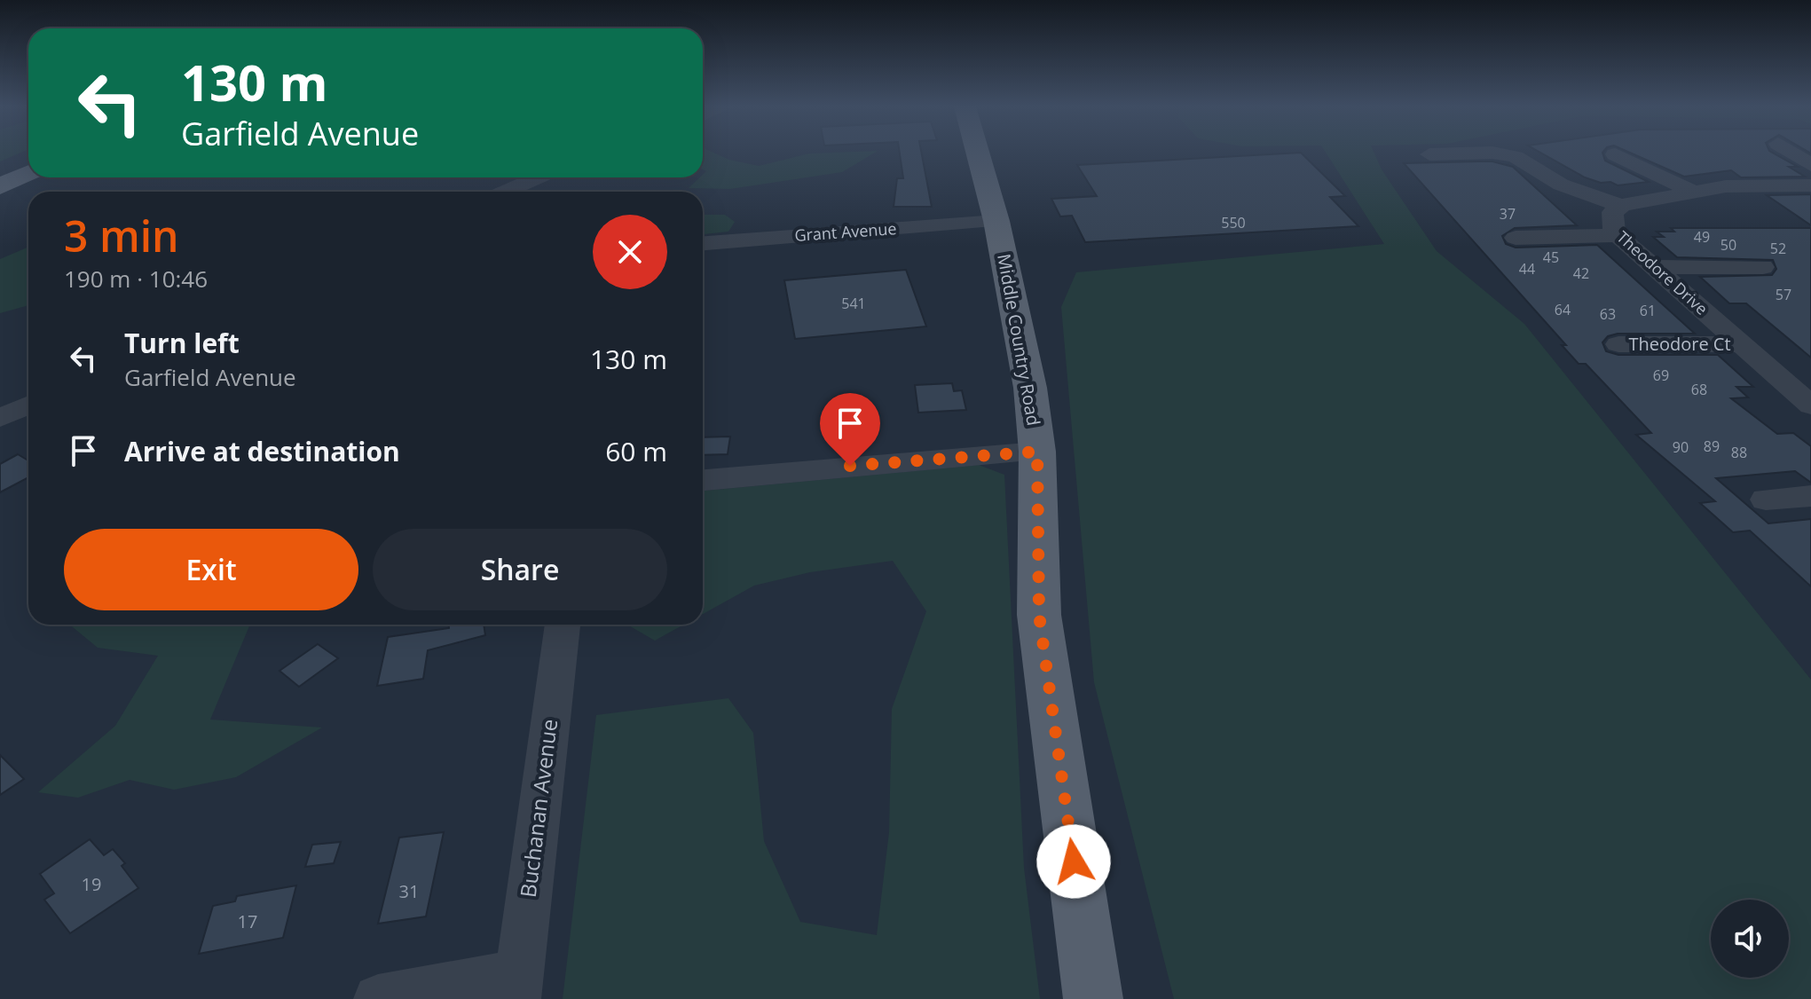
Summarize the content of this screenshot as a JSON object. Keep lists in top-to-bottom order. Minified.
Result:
{"streets":{"main road":["Middle Country Road"],"street":["Grant Avenue","Theodore Drive","Theodore Ct","Buchanan Avenue"]},"crossings":[["Grant Avenue","Middle Country Road"],["Theodore Drive","Theodore Ct"]],"house_numbers":["37","550","49","50","52","45","44","42","57","541","64","61","63","69","68","89","90","88","19","31","17"],"page":{"turn":["130 m","Garfield Avenue"],"heading":["3 min","190 m · 10:46"],"list":[{"name":"Turn left","note":"Garfield Avenue","value":"130 m"},{"name":"Arrive at destination","value":"60 m"}],"buttons":["Exit","Share"]}}
